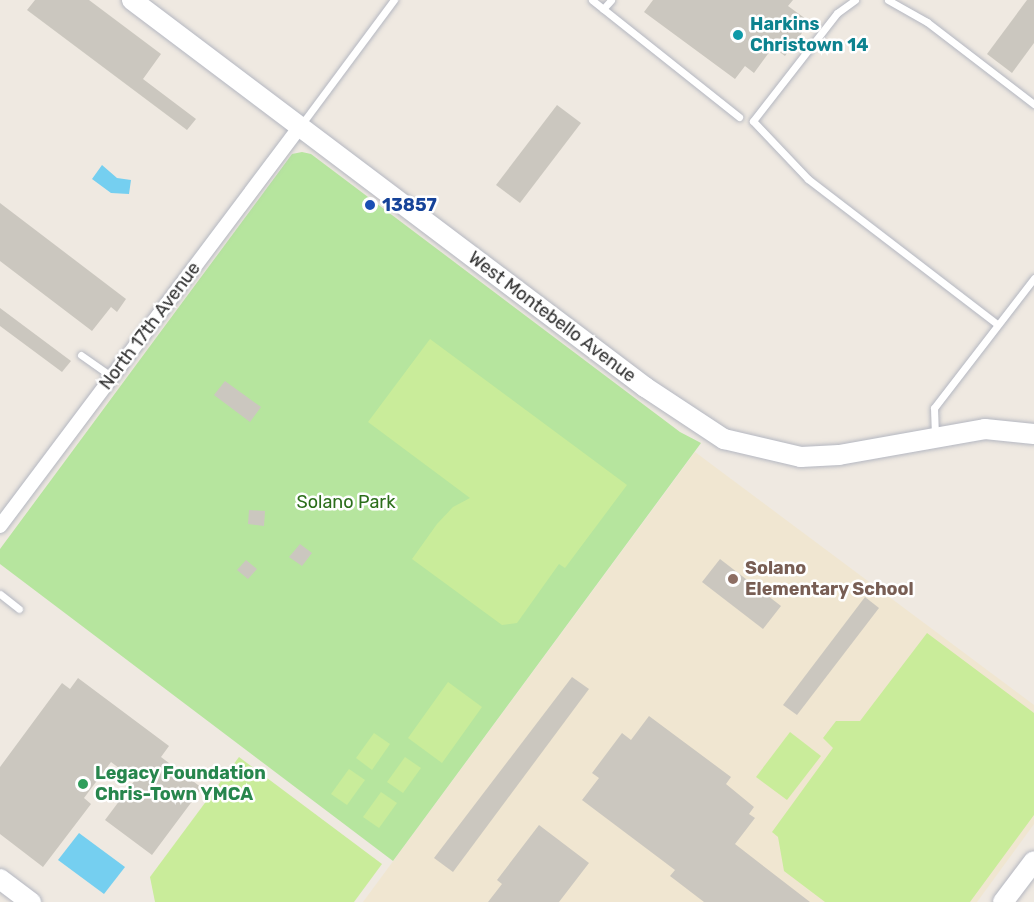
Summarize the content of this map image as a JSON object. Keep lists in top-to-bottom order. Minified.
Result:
{"streets":{"street":["West Montebello Avenue","North 17th Avenue"]},"crossings":[["West Montebello Avenue","North 17th Avenue"]],"parks":["Solano Park"],"places":["Harkins Christown 14","13857","Solano Elementary School","Legacy Foundation Chris-Town YMCA"]}
